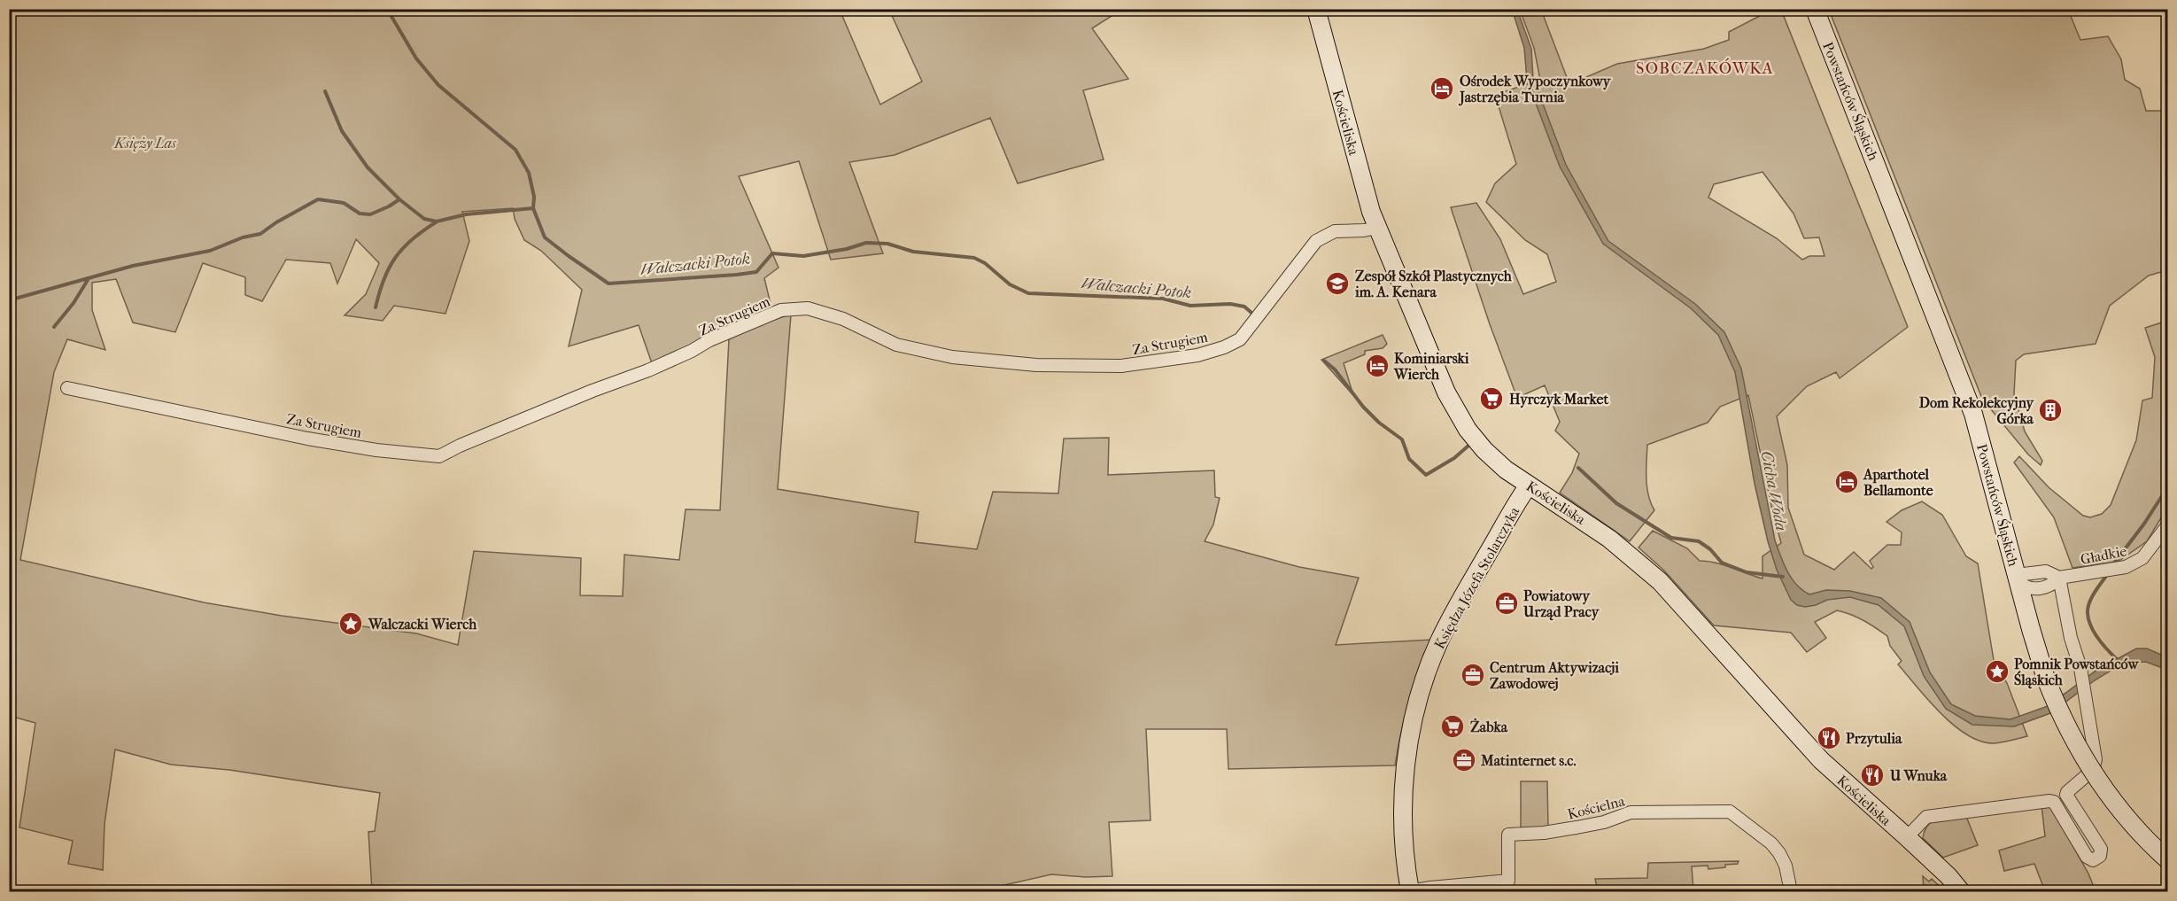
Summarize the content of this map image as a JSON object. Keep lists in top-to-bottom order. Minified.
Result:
{"streets":{"street":["Powstańców Śląskich","Kościeliska","Za Strugiem","Gładkie","Księdza Józefa Stolarczyka","Kościelna"]},"crossings":[["Powstańców Śląskich","Gładkie"],["Kościeliska","Za Strugiem"],["Kościeliska","Księdza Józefa Stolarczyka"],["Księdza Józefa Stolarczyka","Kościelna"]],"districts":["SOBCZAKÓWKA"],"water":["Walczacki Potok","Cicha Woda"],"parks":["Księży Las"],"places":{"hotel":["Ośrodek Wypoczynkowy Jastrzębia Turnia","Kominiarski Wierch","Aparthotel Bellamonte"],"school or university":["Zespół Szkół Plastycznych im. A. Kenara"],"supermarket":["Hyrczyk Market","Żabka"],"building":["Dom Rekolekcyjny Górka"],"office":["Powiatowy Urząd Pracy","Centrum Aktywizacji Zawodowej","Matinternet s.c."],"place":["Walczacki Wierch","Pomnik Powstańców Śląskich"],"restaurant":["Przytulia","U Wnuka"]}}
